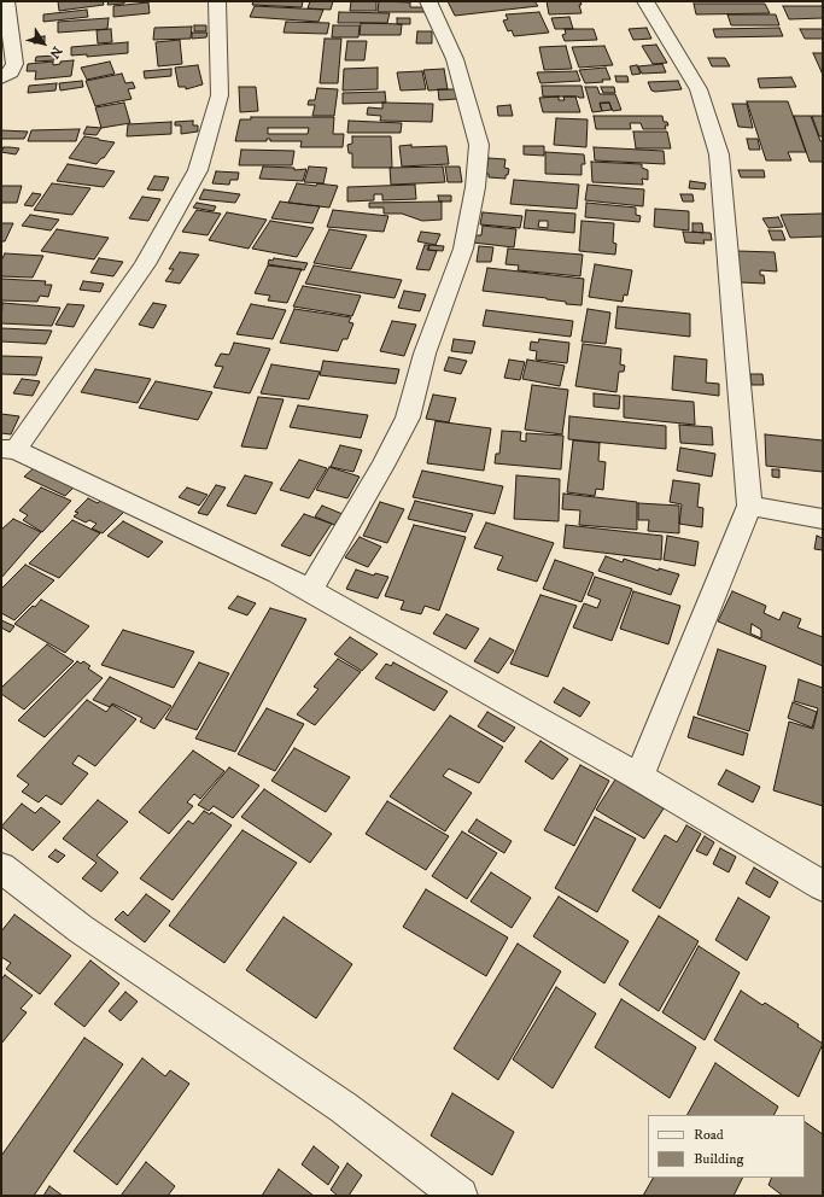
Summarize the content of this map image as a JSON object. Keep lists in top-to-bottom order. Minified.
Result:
{"legend":["Road","Building"],"north":"bottom right"}
